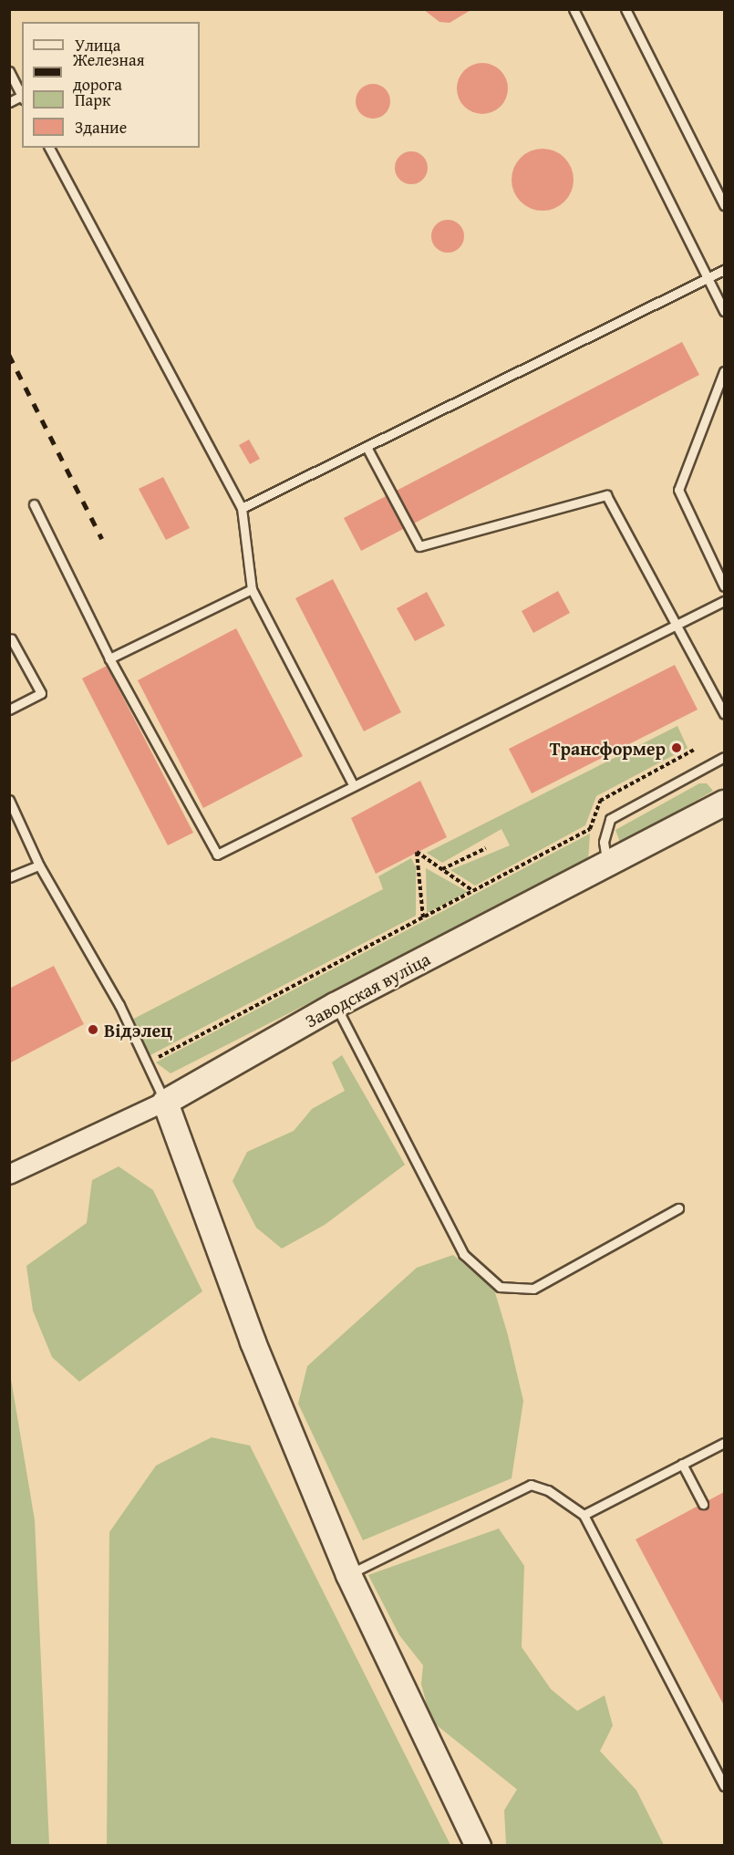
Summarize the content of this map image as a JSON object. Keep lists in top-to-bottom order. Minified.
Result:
{"streets":{"street":["Заводская вуліца"]},"places":["Трансформер","Відэлец"],"legend":["Улица","Железная дорога","Парк","Здание"]}
